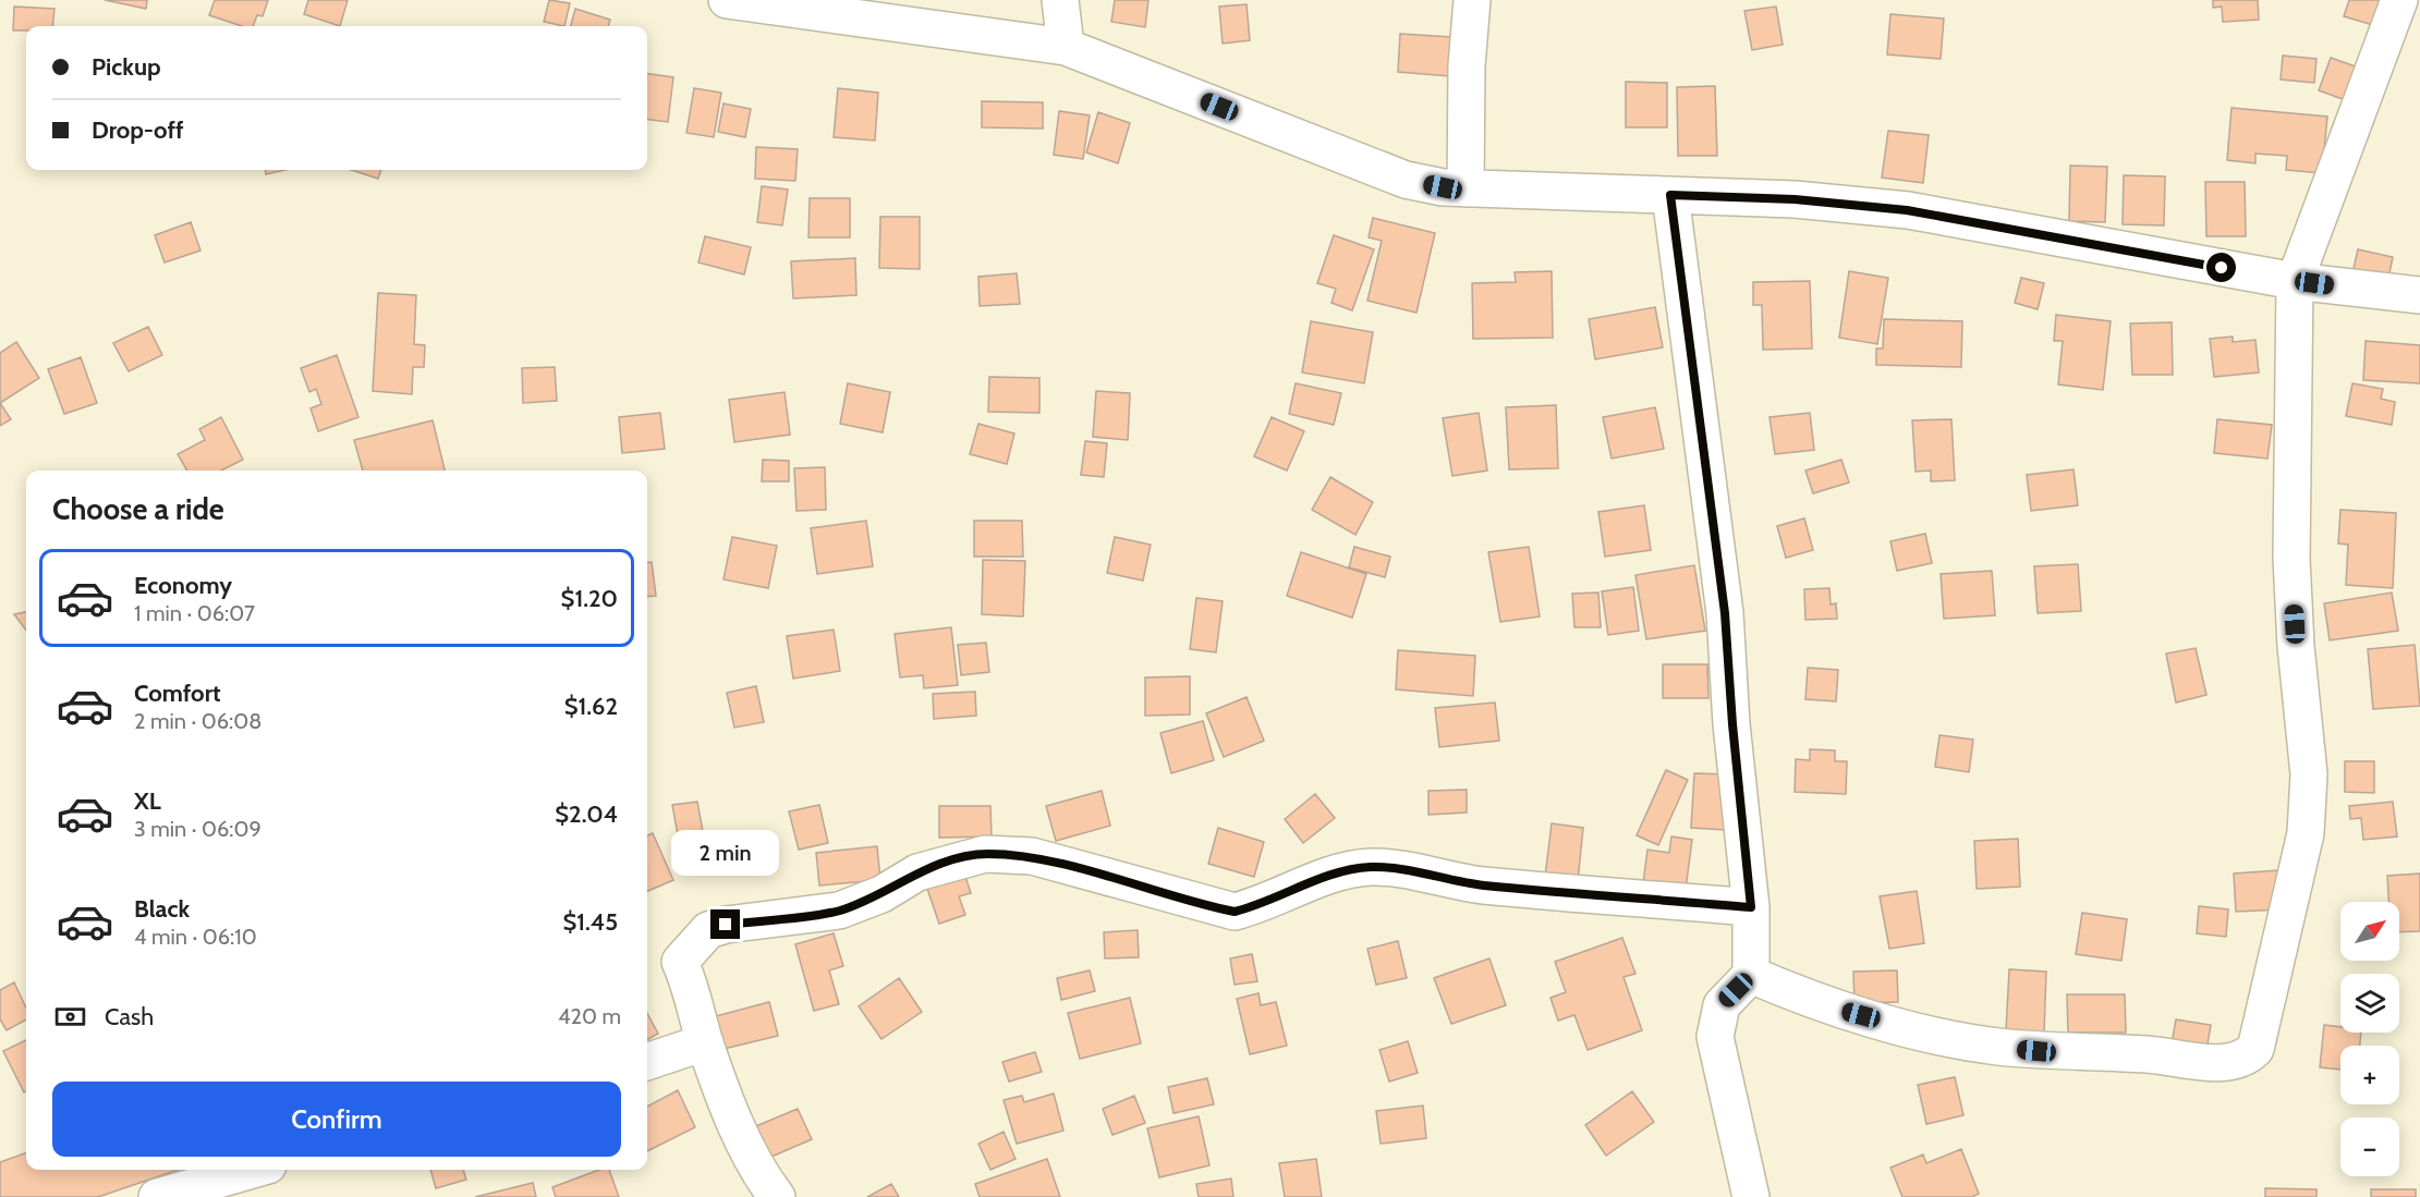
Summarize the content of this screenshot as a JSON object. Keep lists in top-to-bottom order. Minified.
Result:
{"north":"top right","page":{"banner":["Pickup","Drop-off"],"heading":"Choose a ride","list":[{"name":"Economy","note":"1 min · 06:07","value":"$1.20"},{"name":"Comfort","note":"2 min · 06:08","value":"$1.62"},{"name":"XL","note":"3 min · 06:09","value":"$2.04"},{"name":"Black","note":"4 min · 06:10","value":"$1.45"}],"bubble":"2 min","map_buttons":["+","−"],"pay":["Cash","420 m"],"buttons":"Confirm"}}
